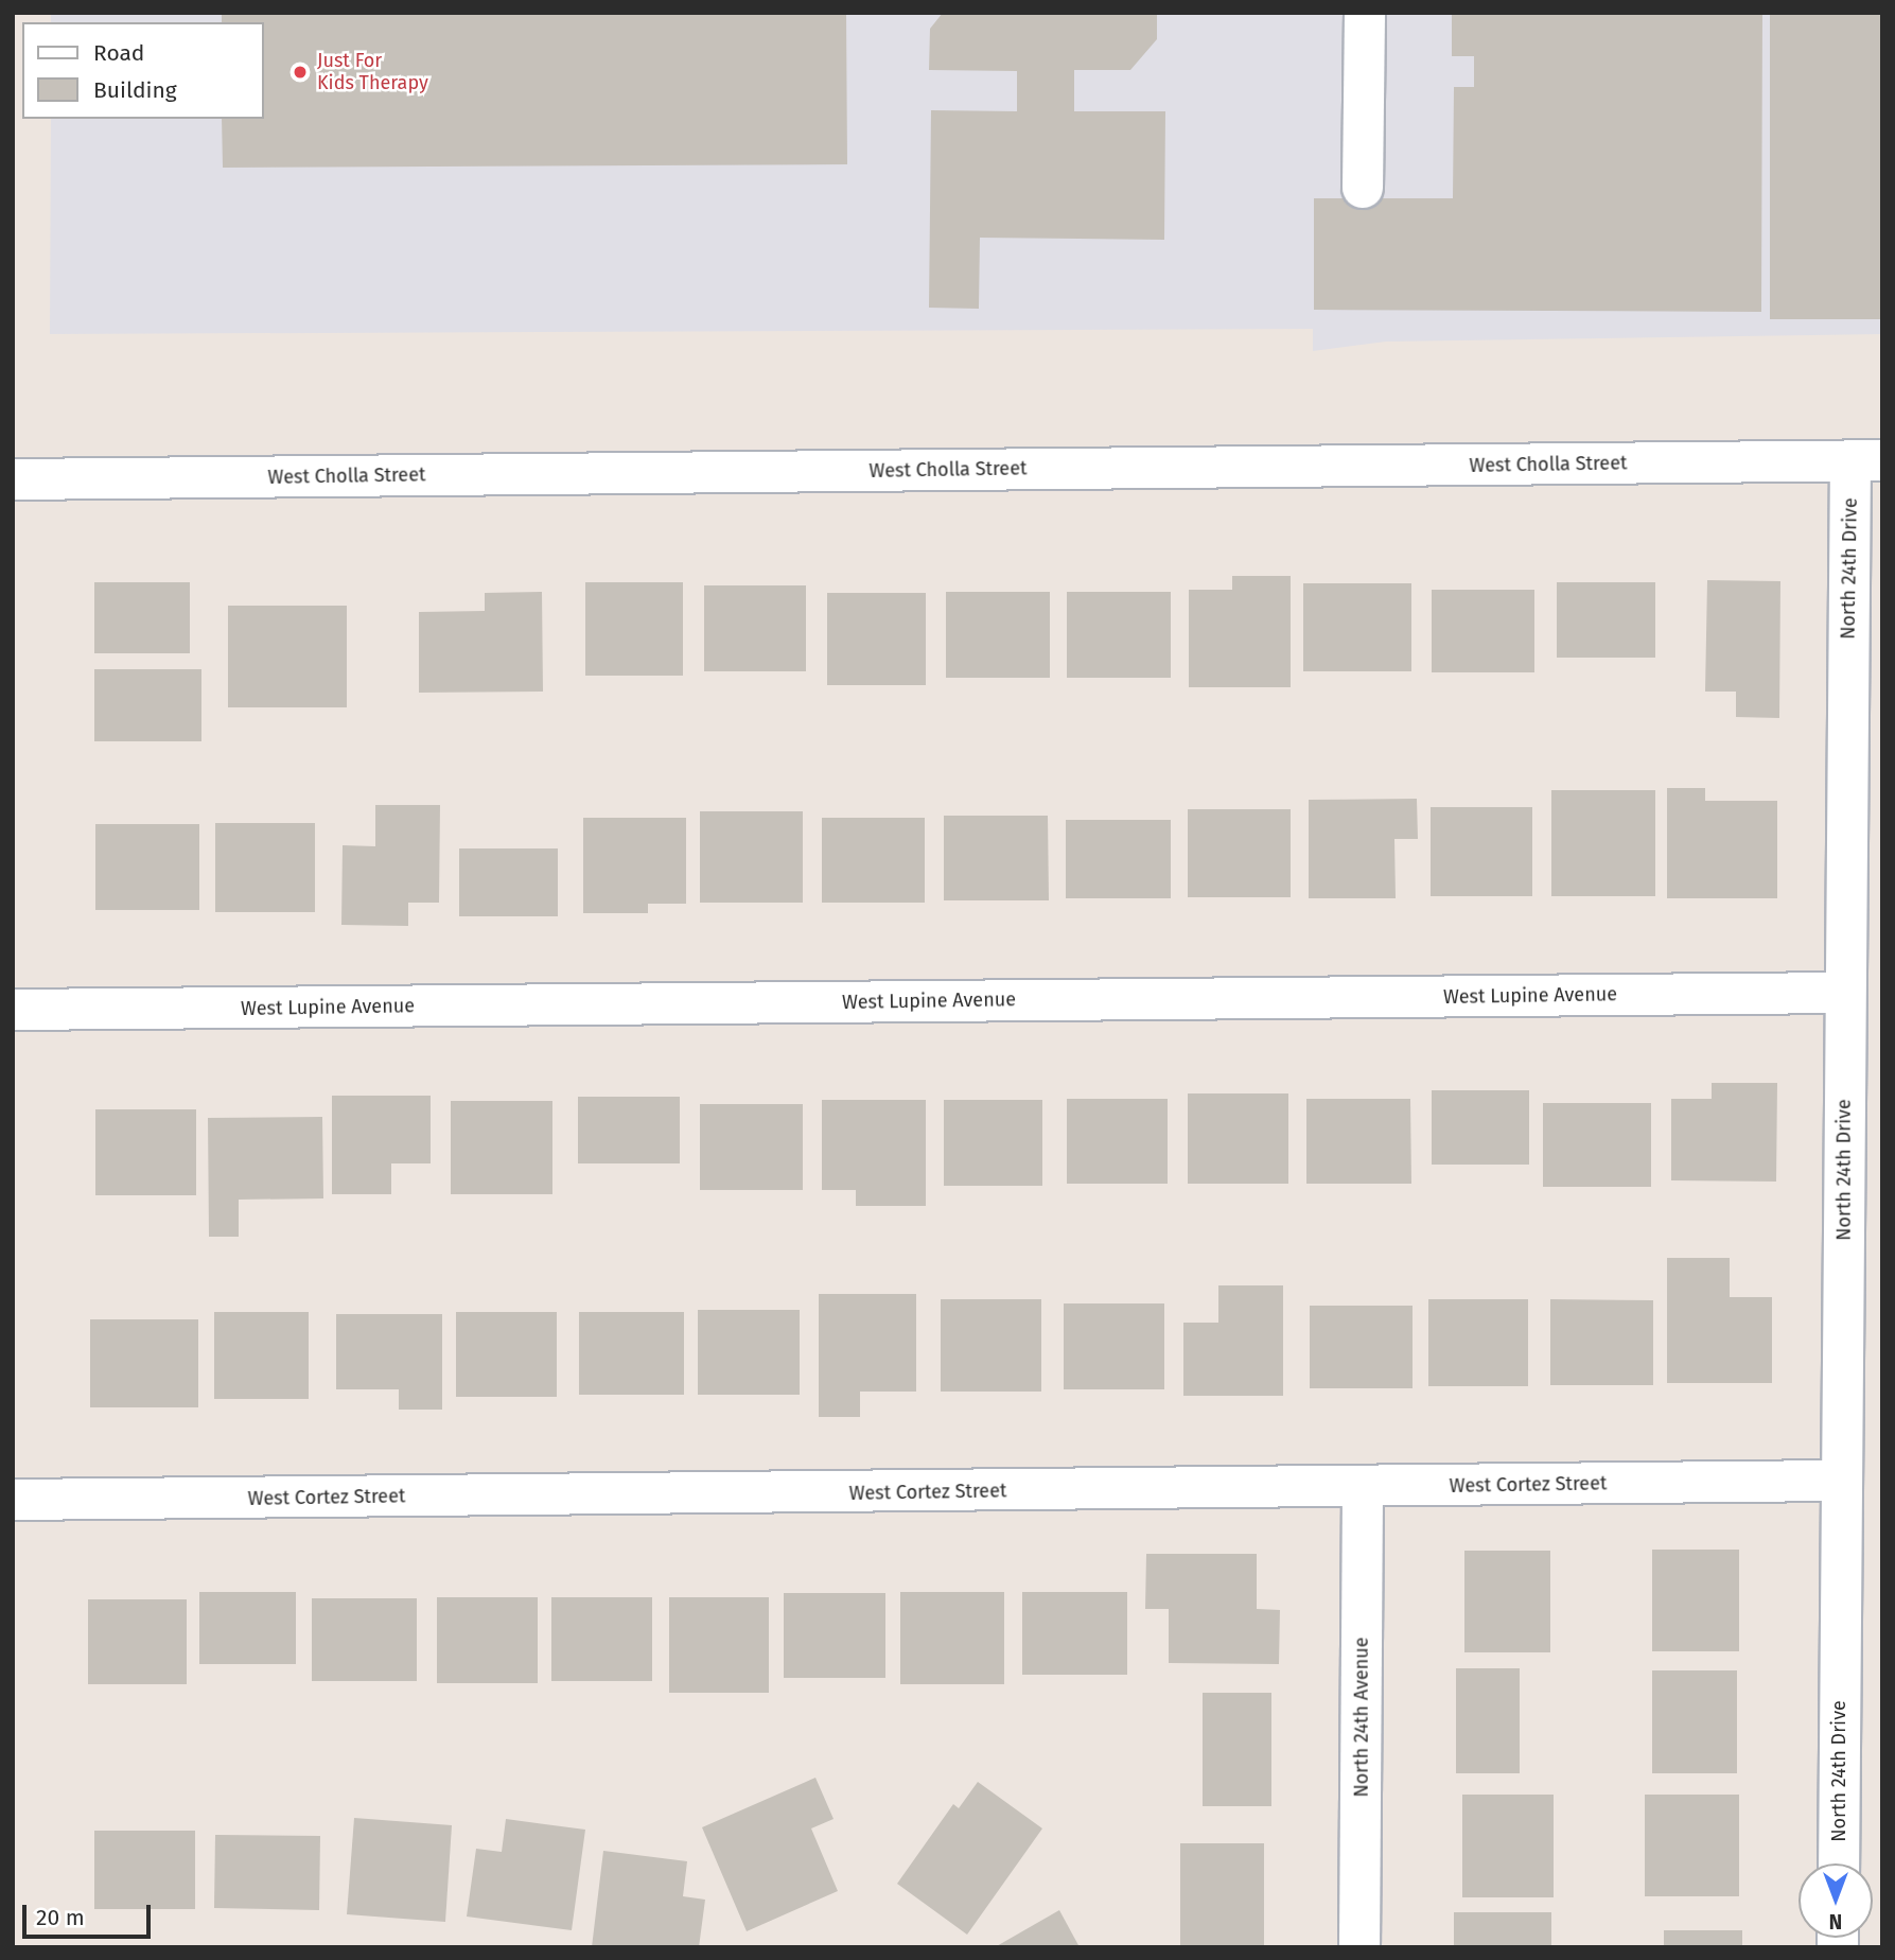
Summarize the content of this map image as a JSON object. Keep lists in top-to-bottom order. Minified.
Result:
{"streets":{"street":["West Cholla Street","North 24th Drive","West Lupine Avenue","West Cortez Street","North 24th Avenue"]},"crossings":[["West Cholla Street","North 24th Drive"],["North 24th Drive","West Lupine Avenue"],["North 24th Drive","West Cortez Street"],["West Cortez Street","North 24th Avenue"]],"places":["Just For Kids Therapy"],"legend":["Road","Building"],"scale_bar":"20 m","north":"bottom"}
